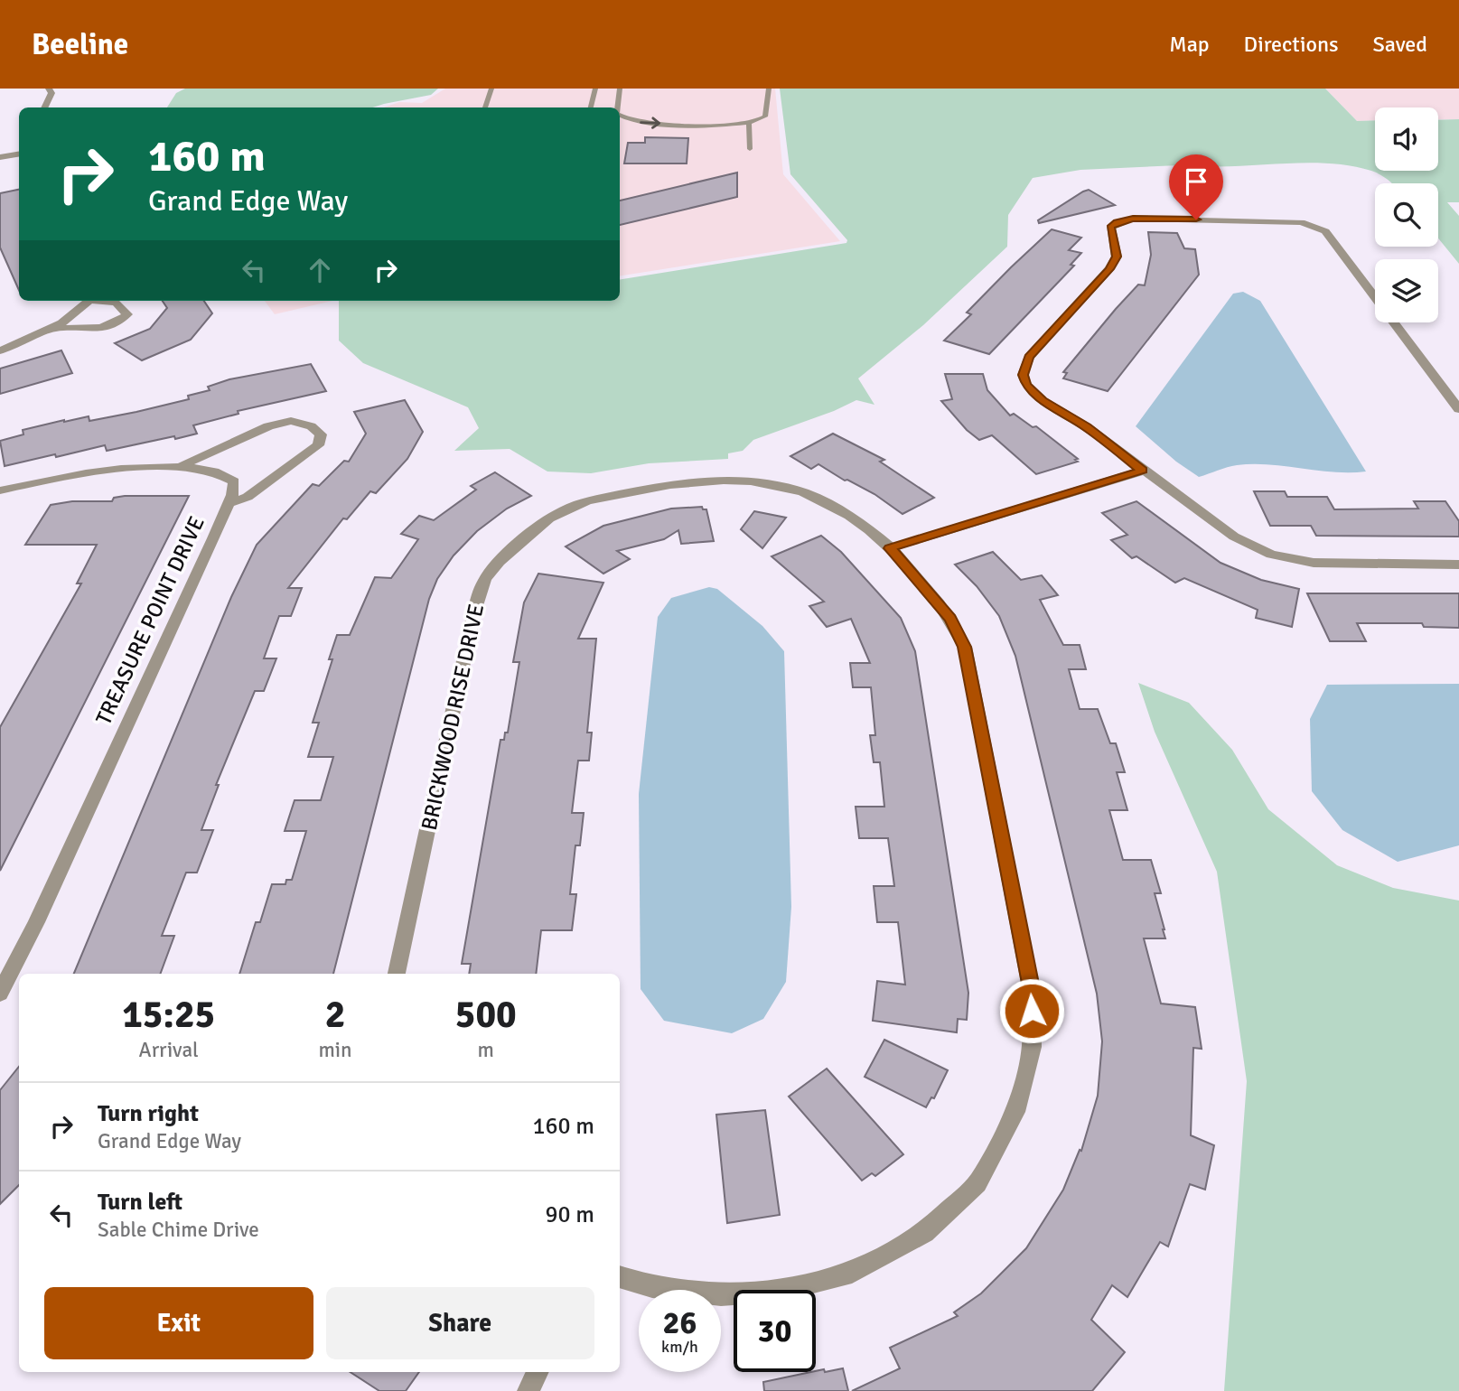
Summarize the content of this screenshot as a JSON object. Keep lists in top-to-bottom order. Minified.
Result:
{"streets":{"street":["TREASURE POINT DRIVE","BRICKWOOD RISE DRIVE"]},"page":{"header":"Beeline","nav":["Map","Directions","Saved"],"turn":["160 m","Grand Edge Way"],"eta":["15:25","Arrival","2","min","500","m"],"list":[{"name":"Turn right","note":"Grand Edge Way","value":"160 m"},{"name":"Turn left","note":"Sable Chime Drive","value":"90 m"}],"buttons":["Exit","Share"],"speed":"26 km/h","limit":"30"}}
